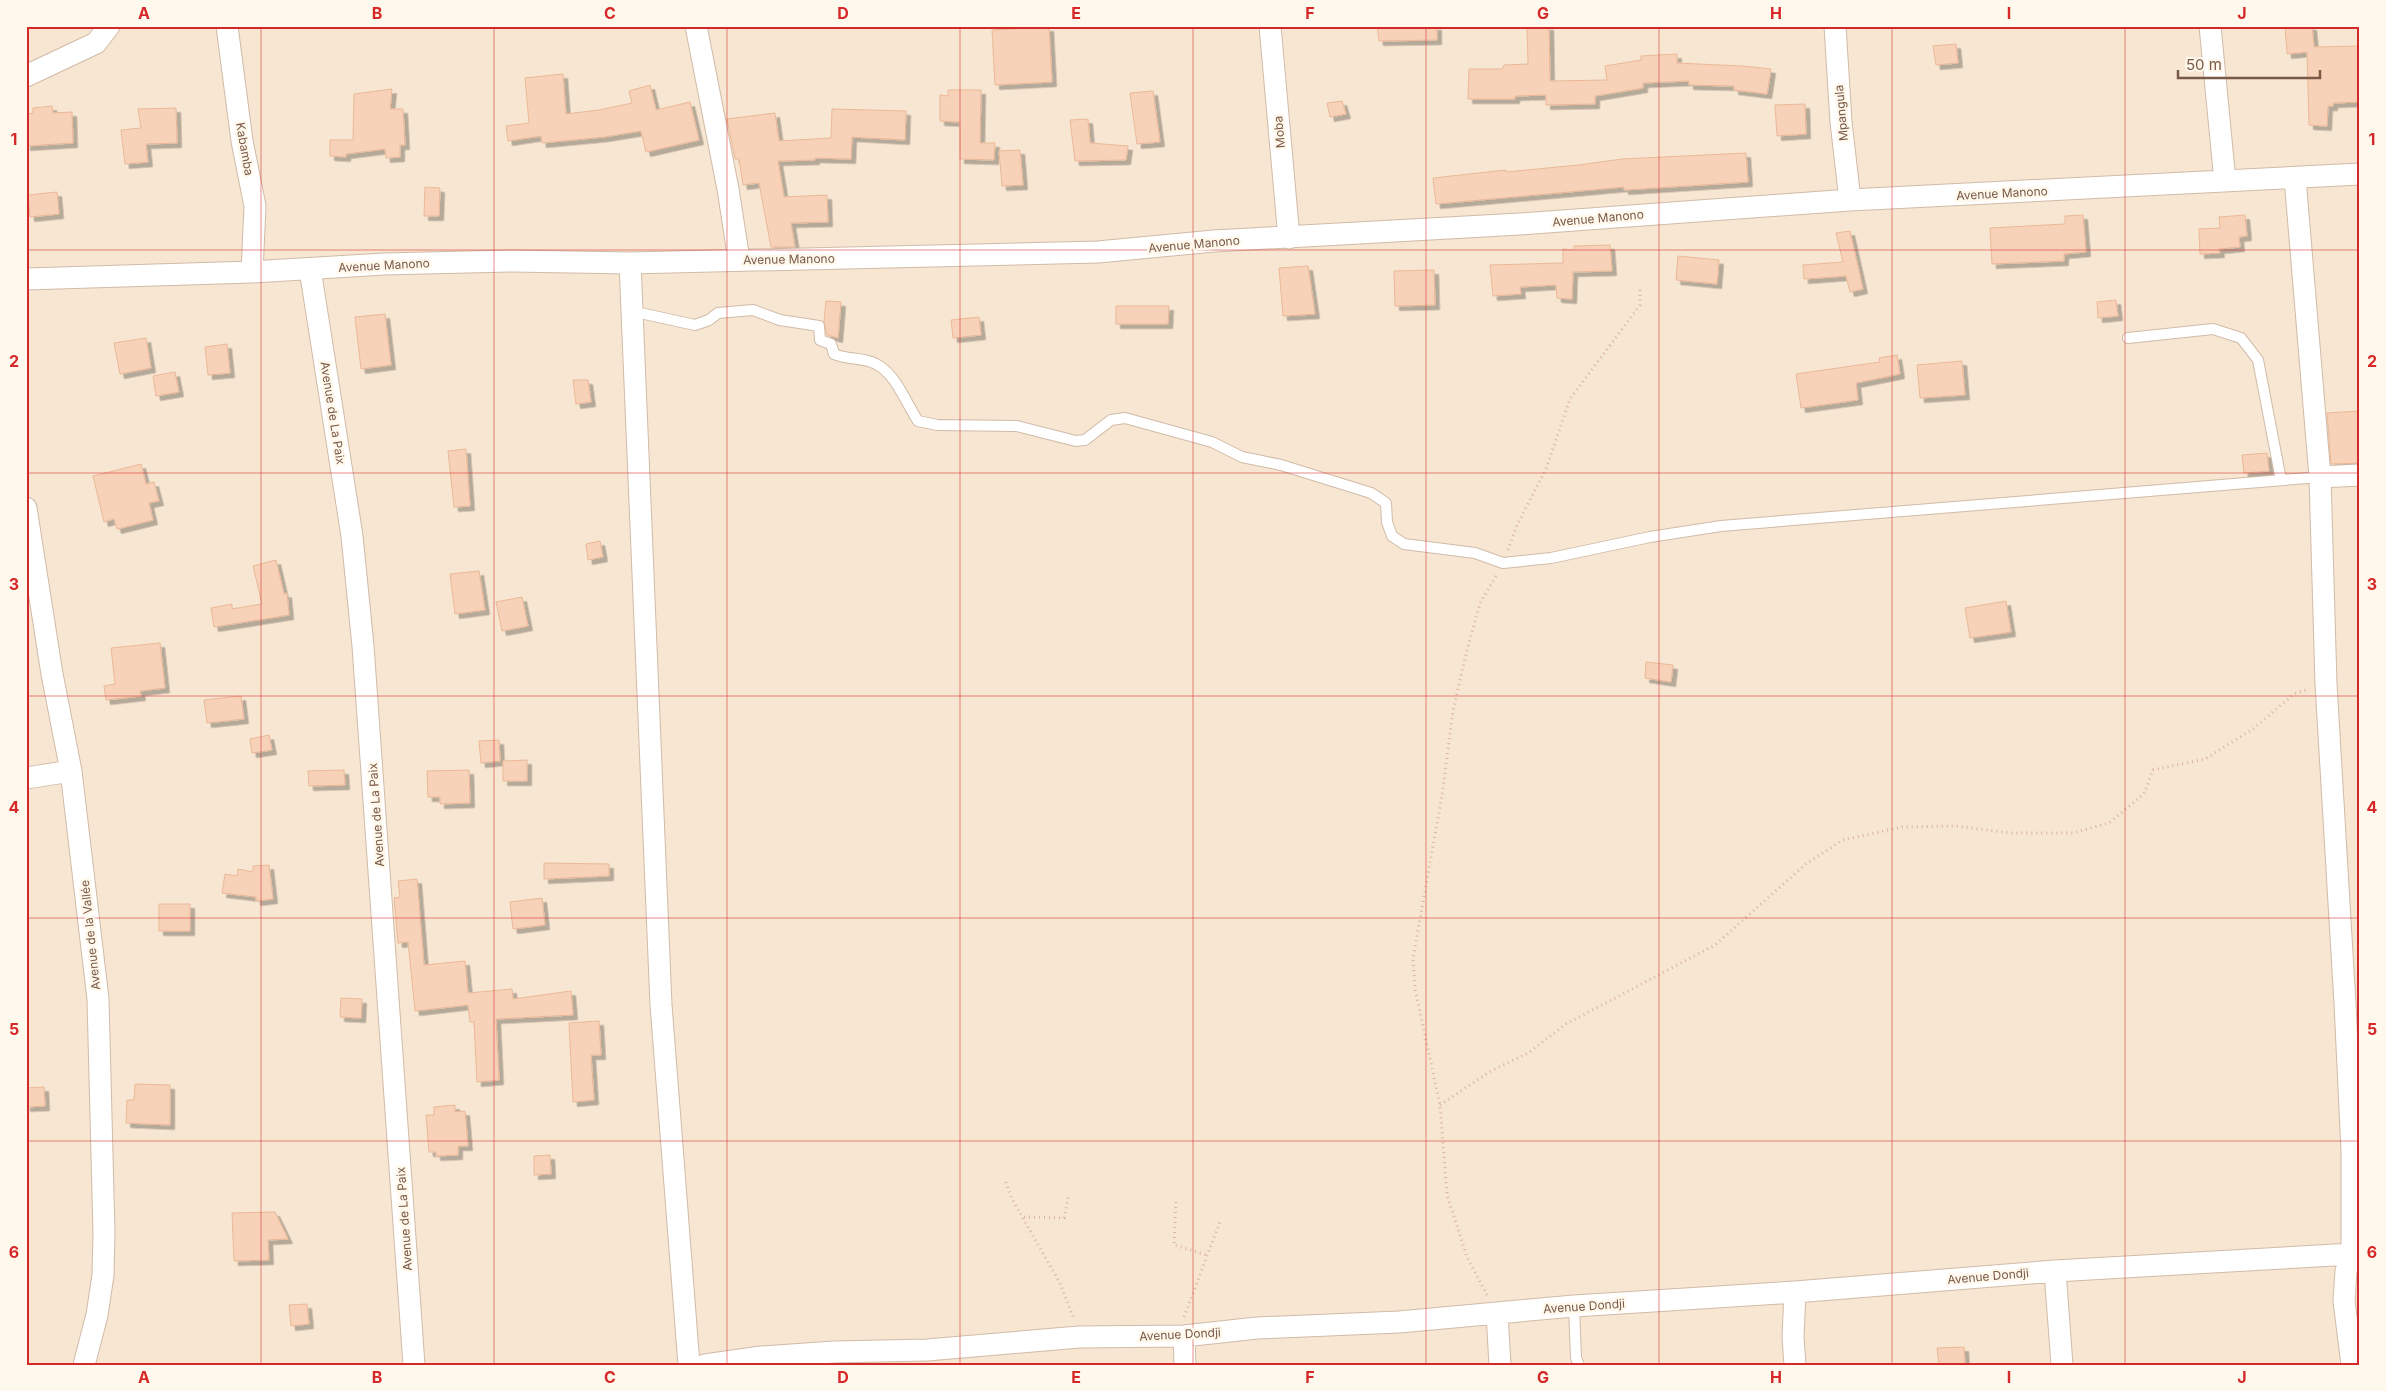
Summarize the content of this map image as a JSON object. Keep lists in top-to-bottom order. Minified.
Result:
{"streets":{"street":["Mpangula","Moba","Kabamba","Avenue Manono","Avenue de La Paix","Avenue de la Vallée","Avenue Dondji"]},"crossings":[["Mpangula","Avenue Manono"],["Moba","Avenue Manono"],["Kabamba","Avenue Manono"],["Avenue Manono","Avenue de La Paix"]],"scale_bar":"50 m","grid":{"columns":["A","B","C","D","E","F","G","H","I","J"],"rows":["1","2","3","4","5","6"]}}
